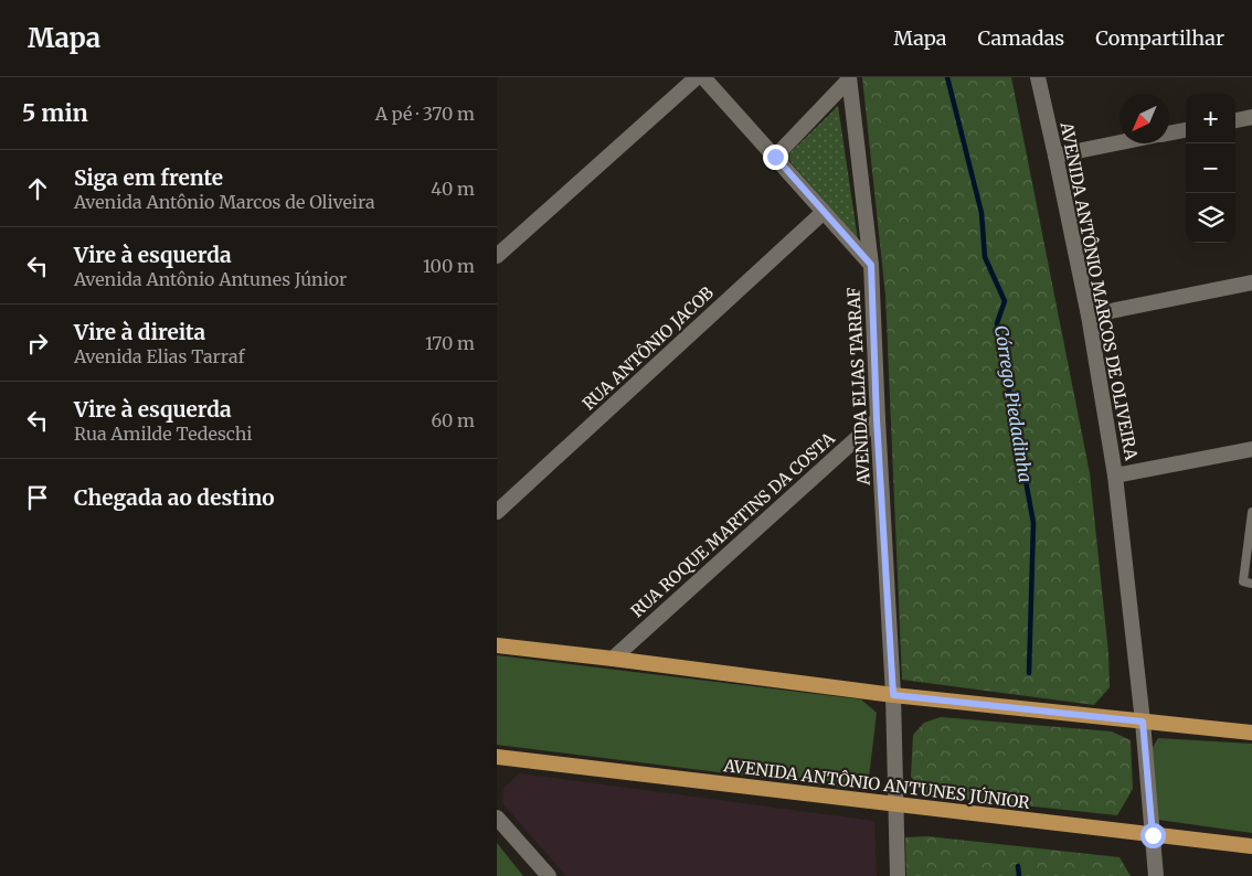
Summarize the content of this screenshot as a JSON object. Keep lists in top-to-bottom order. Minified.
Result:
{"streets":{"main road":["AVENIDA ANTÔNIO ANTUNES JÚNIOR"],"street":["AVENIDA ANTÔNIO MARCOS DE OLIVEIRA","RUA ANTÔNIO JACOB","AVENIDA ELIAS TARRAF","RUA ROQUE MARTINS DA COSTA"]},"crossings":[["AVENIDA ANTÔNIO MARCOS DE OLIVEIRA","AVENIDA ANTÔNIO ANTUNES JÚNIOR"],["AVENIDA ELIAS TARRAF","RUA ROQUE MARTINS DA COSTA"]],"water":["Córrego Piedadinha"],"north":"bottom left","page":{"header":"Mapa","nav":["Mapa","Camadas","Compartilhar"],"heading":["5 min","A pé · 370 m"],"map_buttons":["+","−"],"list":[["Siga em frente","Avenida Antônio Marcos de Oliveira","40 m"],["Vire à esquerda","Avenida Antônio Antunes Júnior","100 m"],["Vire à direita","Avenida Elias Tarraf","170 m"],["Vire à esquerda","Rua Amilde Tedeschi","60 m"],"Chegada ao destino"]}}
